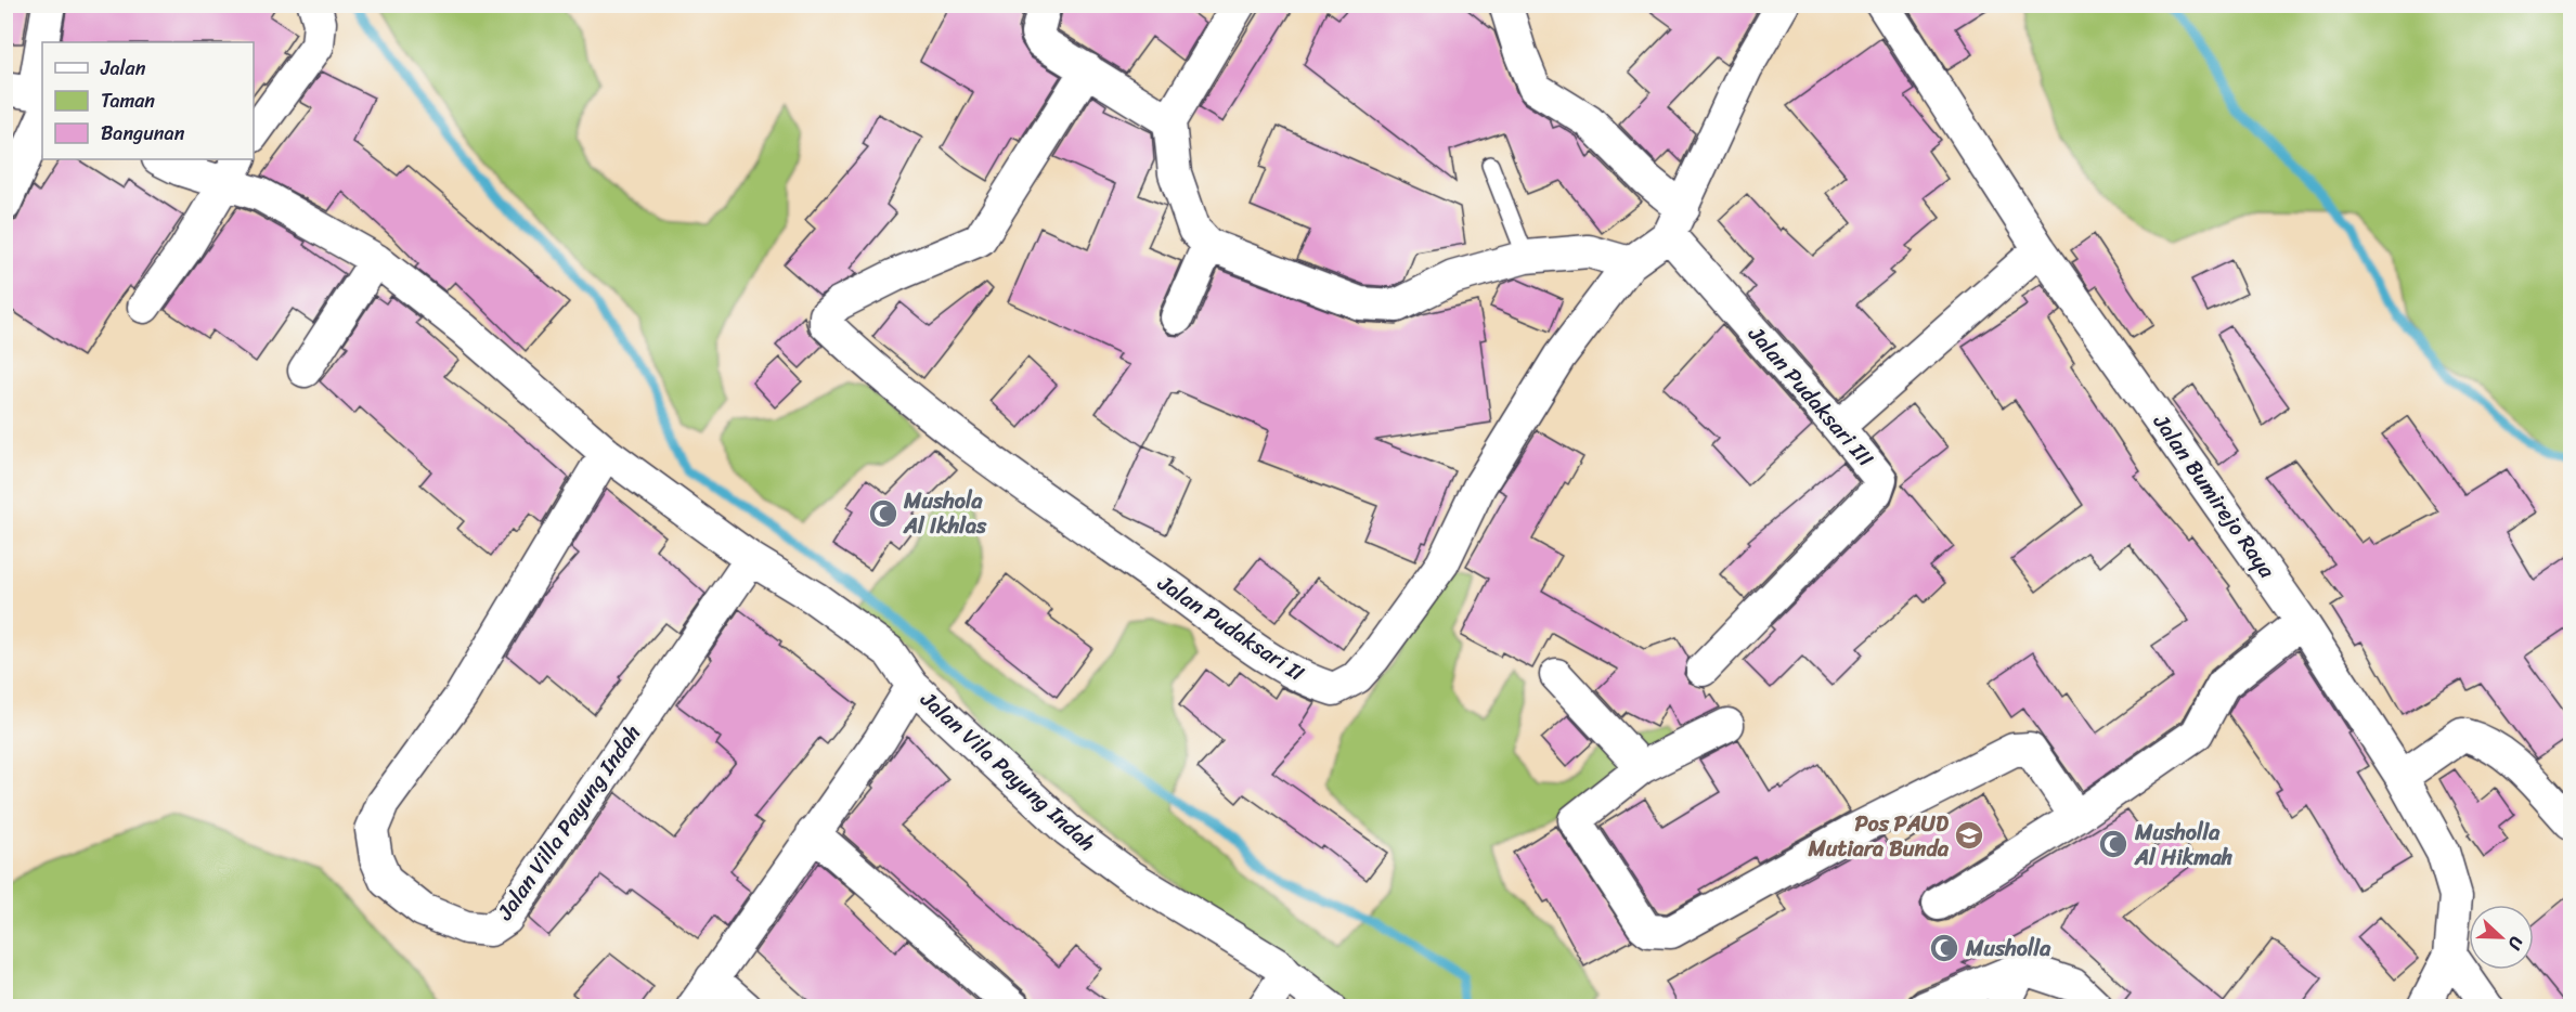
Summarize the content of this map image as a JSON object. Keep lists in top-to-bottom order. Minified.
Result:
{"streets":{"street":["Jalan Pudaksari III","Jalan Bumirejo Raya","Jalan Pudaksari II","Jalan Vila Payung Indah","Jalan Villa Payung Indah"]},"crossings":[["Jalan Pudaksari III","Jalan Pudaksari II"]],"places":{"mosque":["Mushola Al Ikhlas","Musholla Al Hikmah","Musholla"],"school or university":["Pos PAUD Mutiara Bunda"]},"legend":["Jalan","Taman","Bangunan"],"north":"right"}
